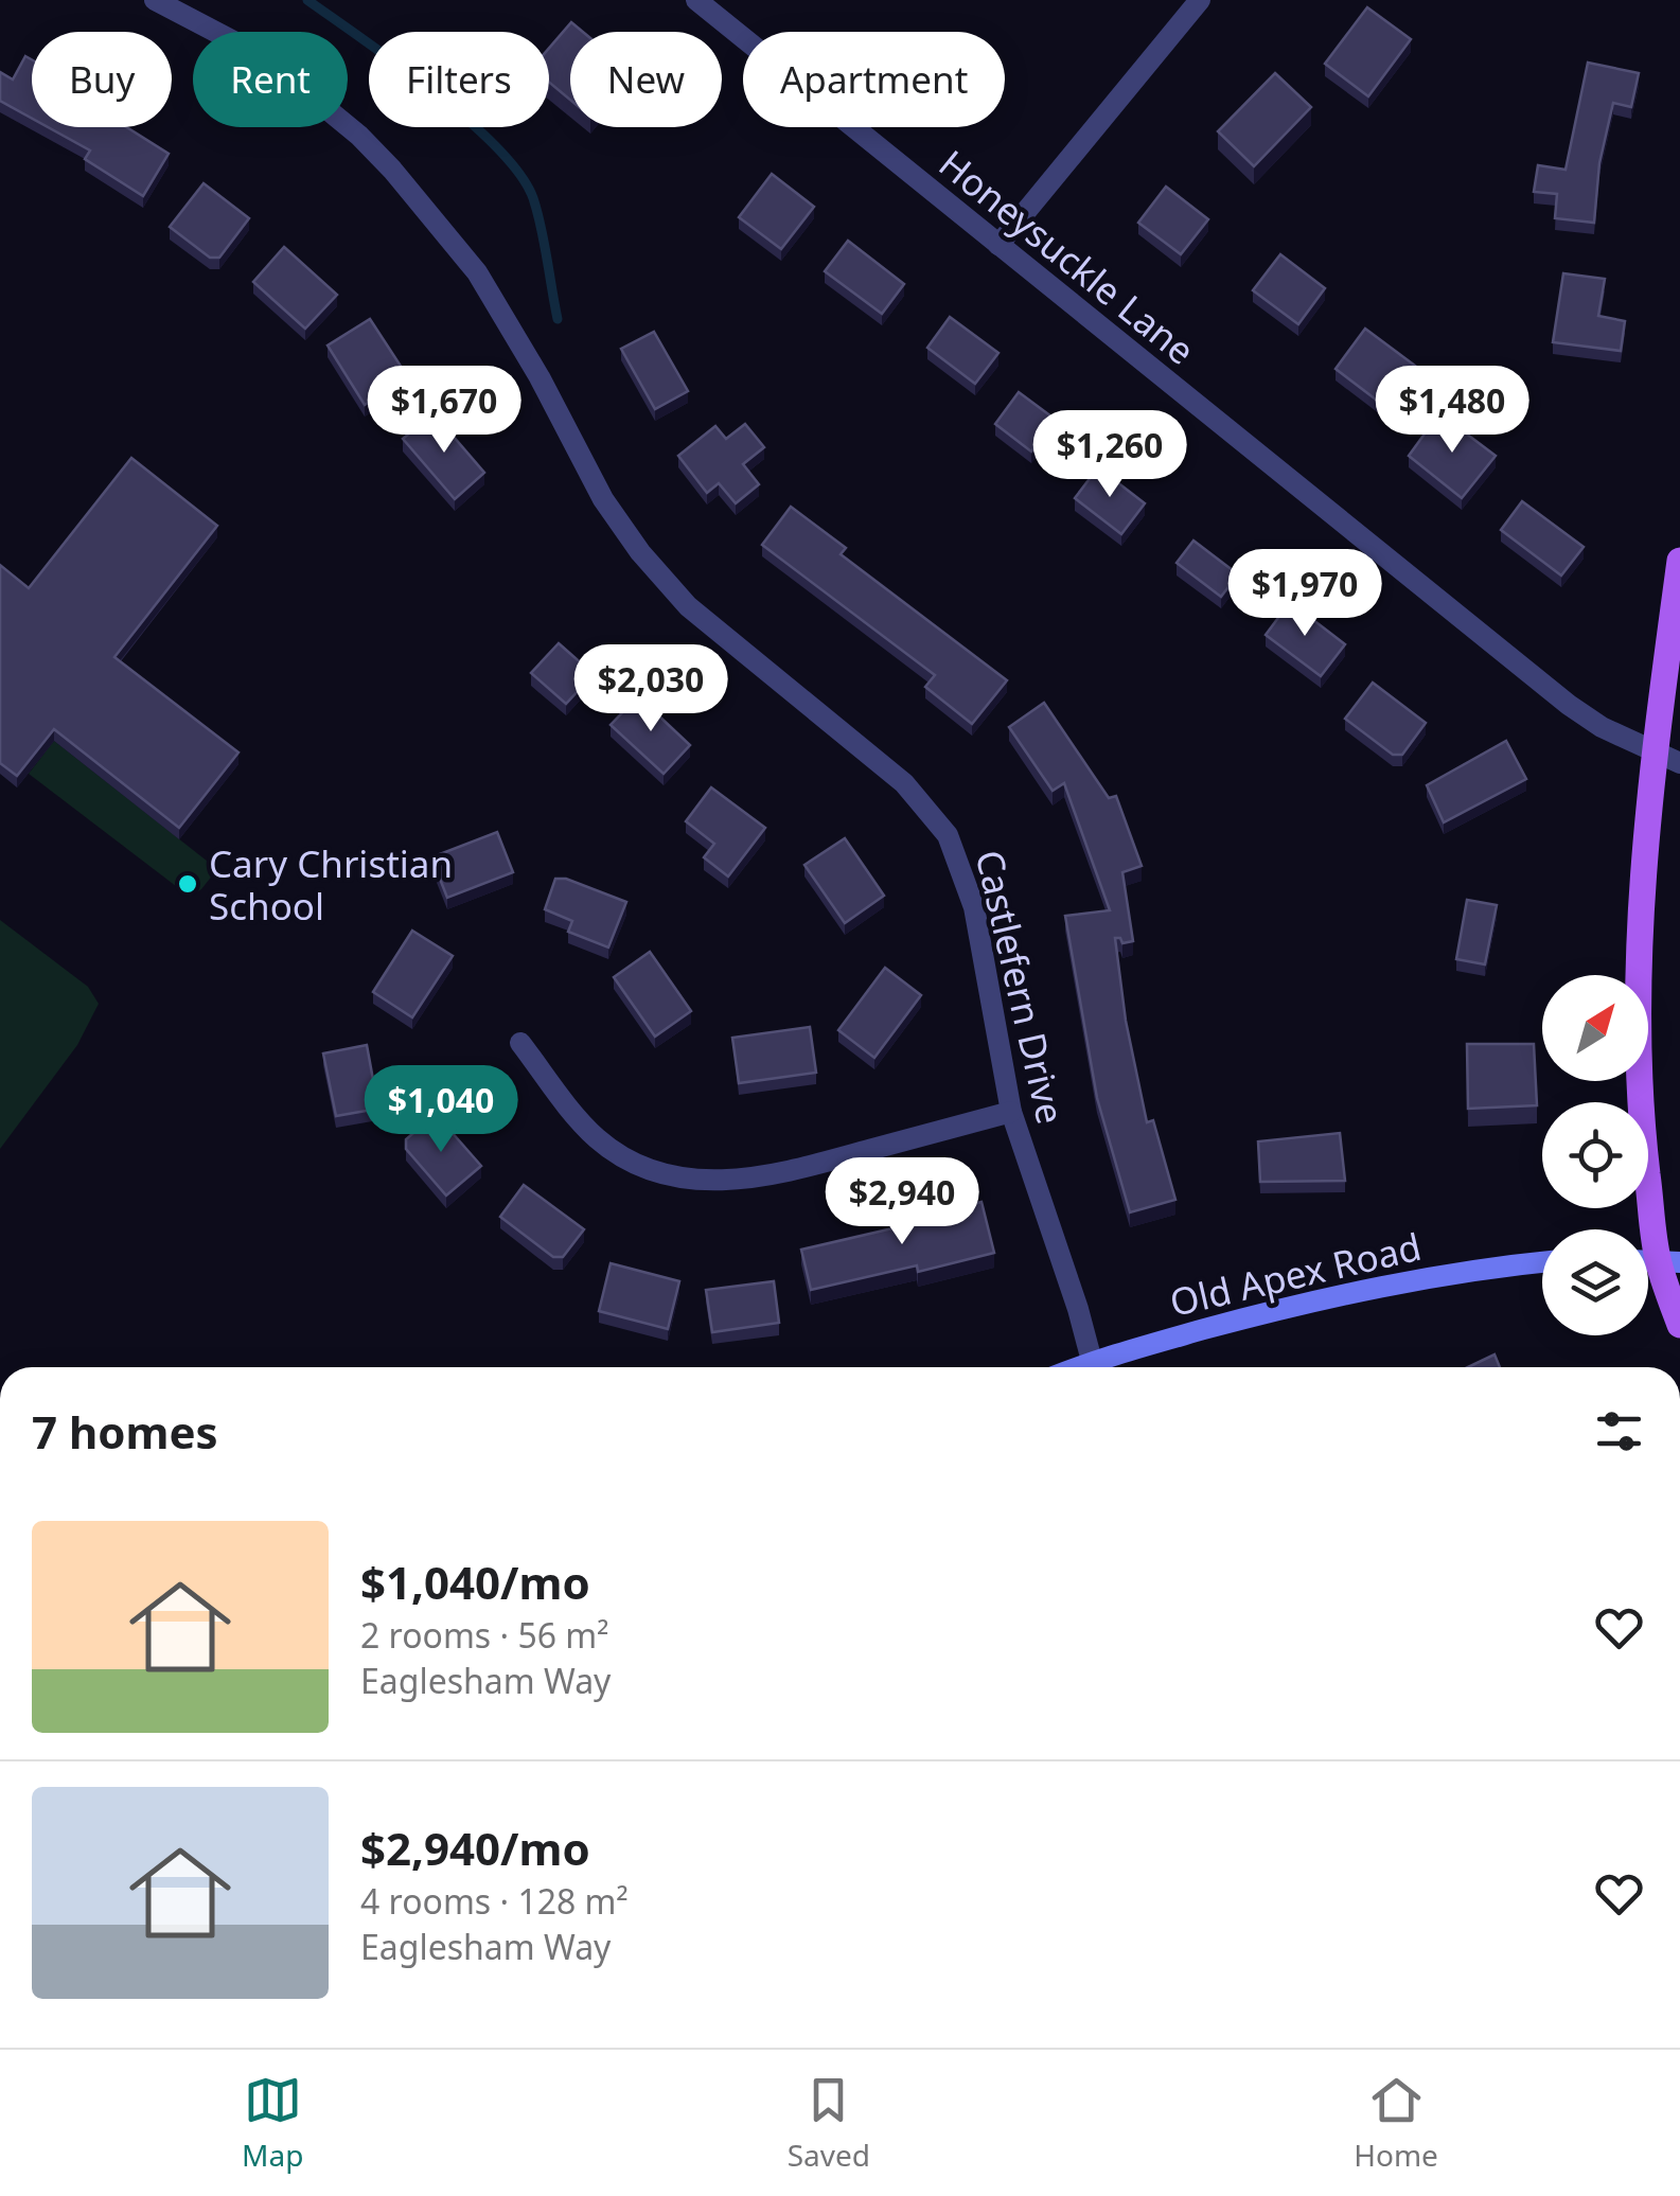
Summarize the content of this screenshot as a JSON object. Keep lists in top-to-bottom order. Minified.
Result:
{"streets":{"main road":["Old Apex Road"],"street":["Honeysuckle Lane","Castlefern Drive"]},"crossings":[["Castlefern Drive","Old Apex Road"]],"places":["Cary Christian School"],"north":"top right","page":{"chip":["Buy","Rent","Filters","New","Apartment"],"price":["$1,670","$1,480","$1,260","$1,970","$2,030","$1,040","$2,940"],"heading":"7 homes","list":[{"name":"$1,040/mo","note":"2 rooms · 56 m² · Eaglesham Way"},{"name":"$2,940/mo","note":"4 rooms · 128 m² · Eaglesham Way"}],"tabs":["Map","Saved","Home"]}}
